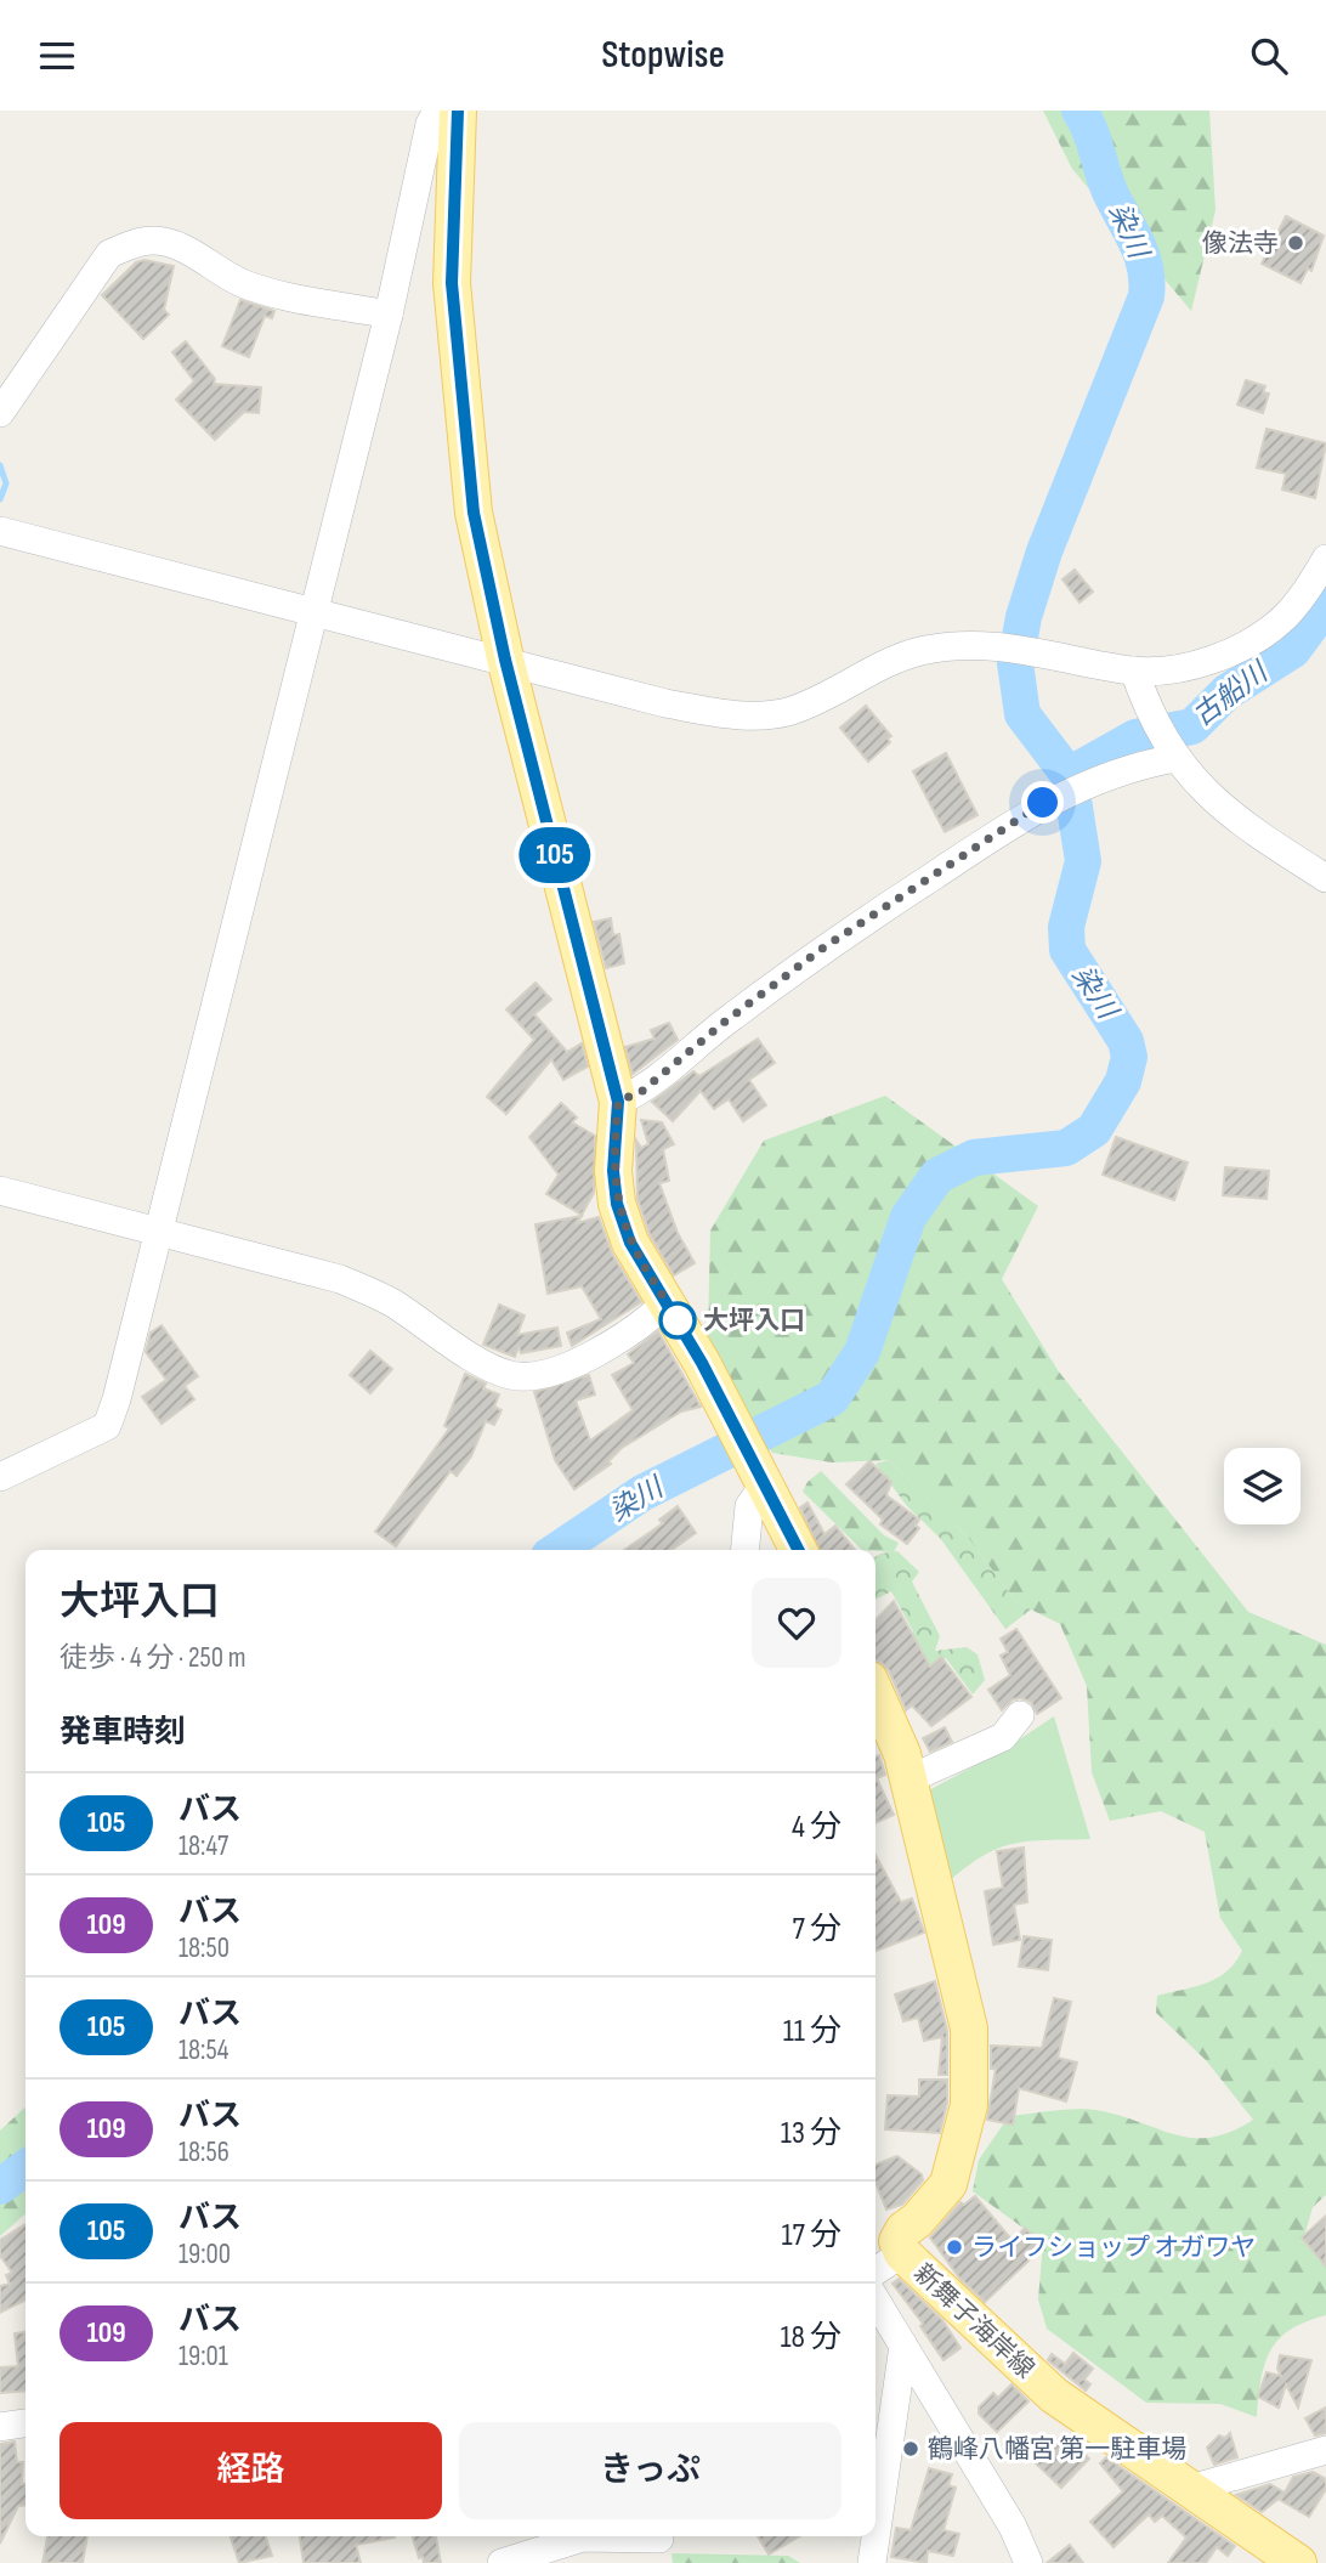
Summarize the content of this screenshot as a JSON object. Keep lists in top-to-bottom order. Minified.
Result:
{"streets":{"main road":["新舞子海岸線"]},"water":["染川","古船川"],"places":["像法寺","大坪入口","ライフショップ オガワヤ","鶴峰八幡宮 第一駐車場"],"lines":["bus line 105"],"page":{"header":"Stopwise","on_map":"105","heading":[["大坪入口","徒歩 · 4 分 · 250 m"],"発車時刻"],"list":[{"mark":"105","name":"バス","note":"18:47","value":"4 分"},{"mark":"109","name":"バス","note":"18:50","value":"7 分"},{"mark":"105","name":"バス","note":"18:54","value":"11 分"},{"mark":"109","name":"バス","note":"18:56","value":"13 分"},{"mark":"105","name":"バス","note":"19:00","value":"17 分"},{"mark":"109","name":"バス","note":"19:01","value":"18 分"}],"buttons":["経路","きっぷ"]}}
